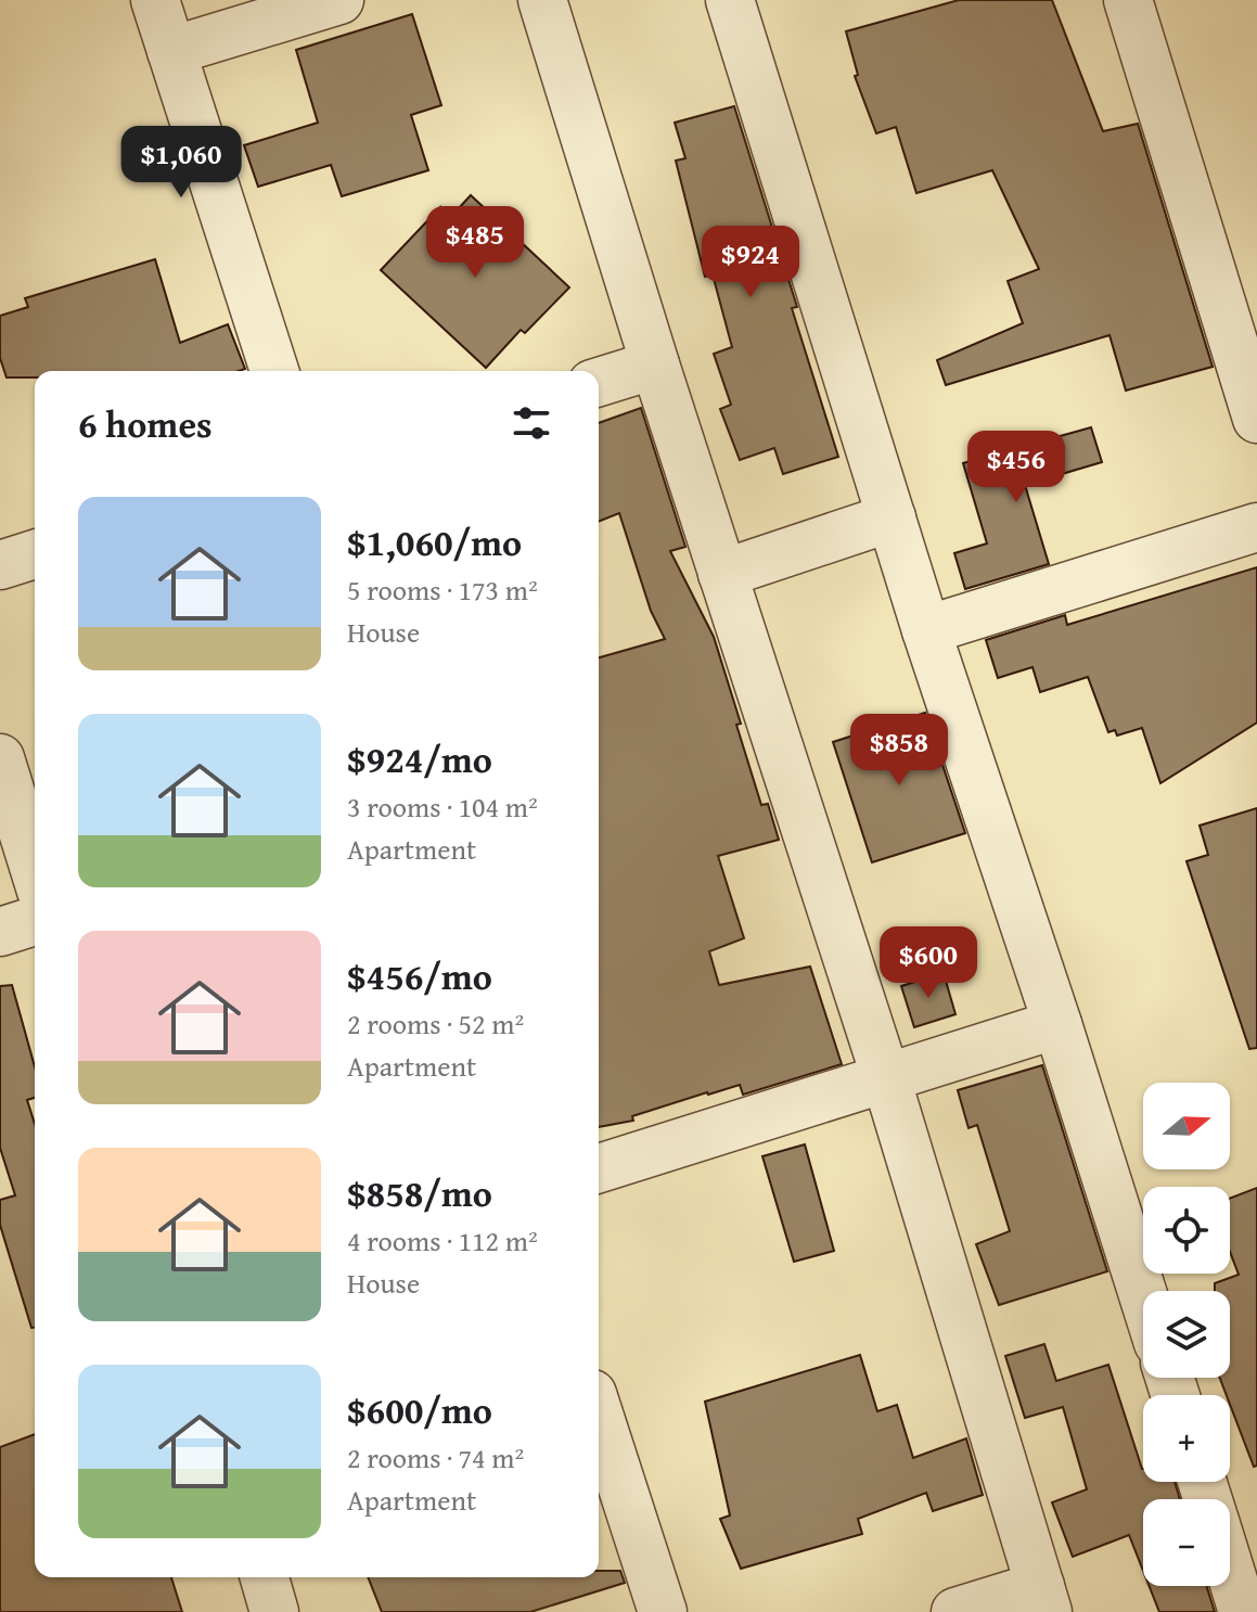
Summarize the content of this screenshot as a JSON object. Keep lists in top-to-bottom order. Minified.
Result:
{"north":"right","page":{"price":["$1,060","$485","$924","$456","$858","$600"],"heading":"6 homes","list":[{"name":"$1,060/mo","note":"5 rooms · 173 m² · House"},{"name":"$924/mo","note":"3 rooms · 104 m² · Apartment"},{"name":"$456/mo","note":"2 rooms · 52 m² · Apartment"},{"name":"$858/mo","note":"4 rooms · 112 m² · House"},{"name":"$600/mo","note":"2 rooms · 74 m² · Apartment"}],"map_buttons":["+","−"]}}
